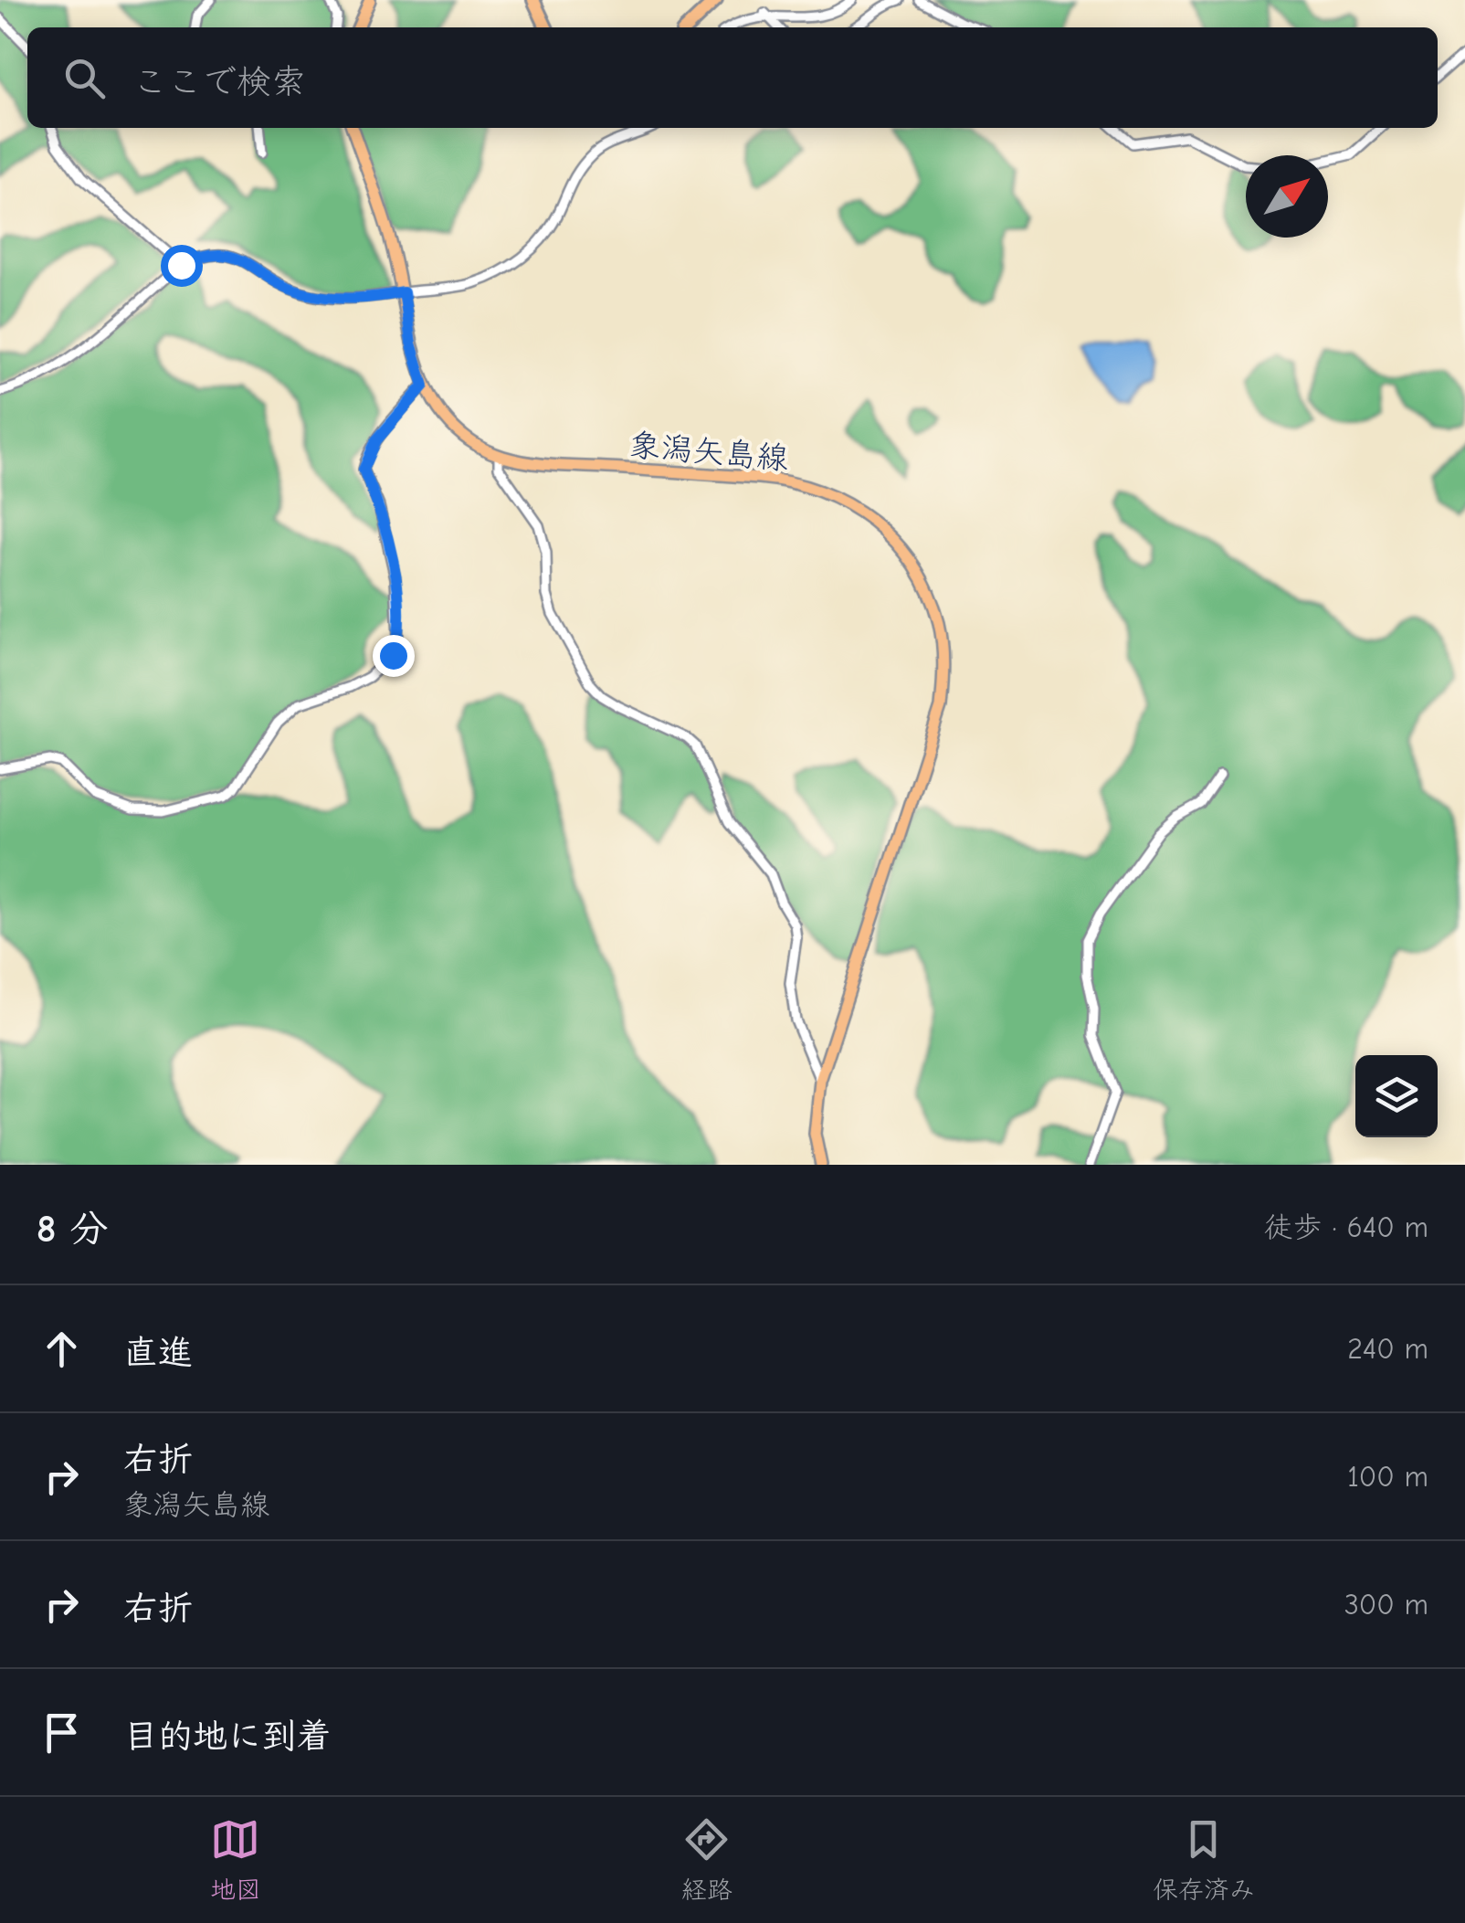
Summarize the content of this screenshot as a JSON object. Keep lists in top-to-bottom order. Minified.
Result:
{"streets":{"main road":["象潟矢島線"]},"north":"top right","page":{"search":"ここで検索","heading":["8 分","徒歩 · 640 m"],"list":[["直進","240 m"],["右折","象潟矢島線","100 m"],["右折","300 m"],"目的地に到着"],"nav":["地図","経路","保存済み"]}}
